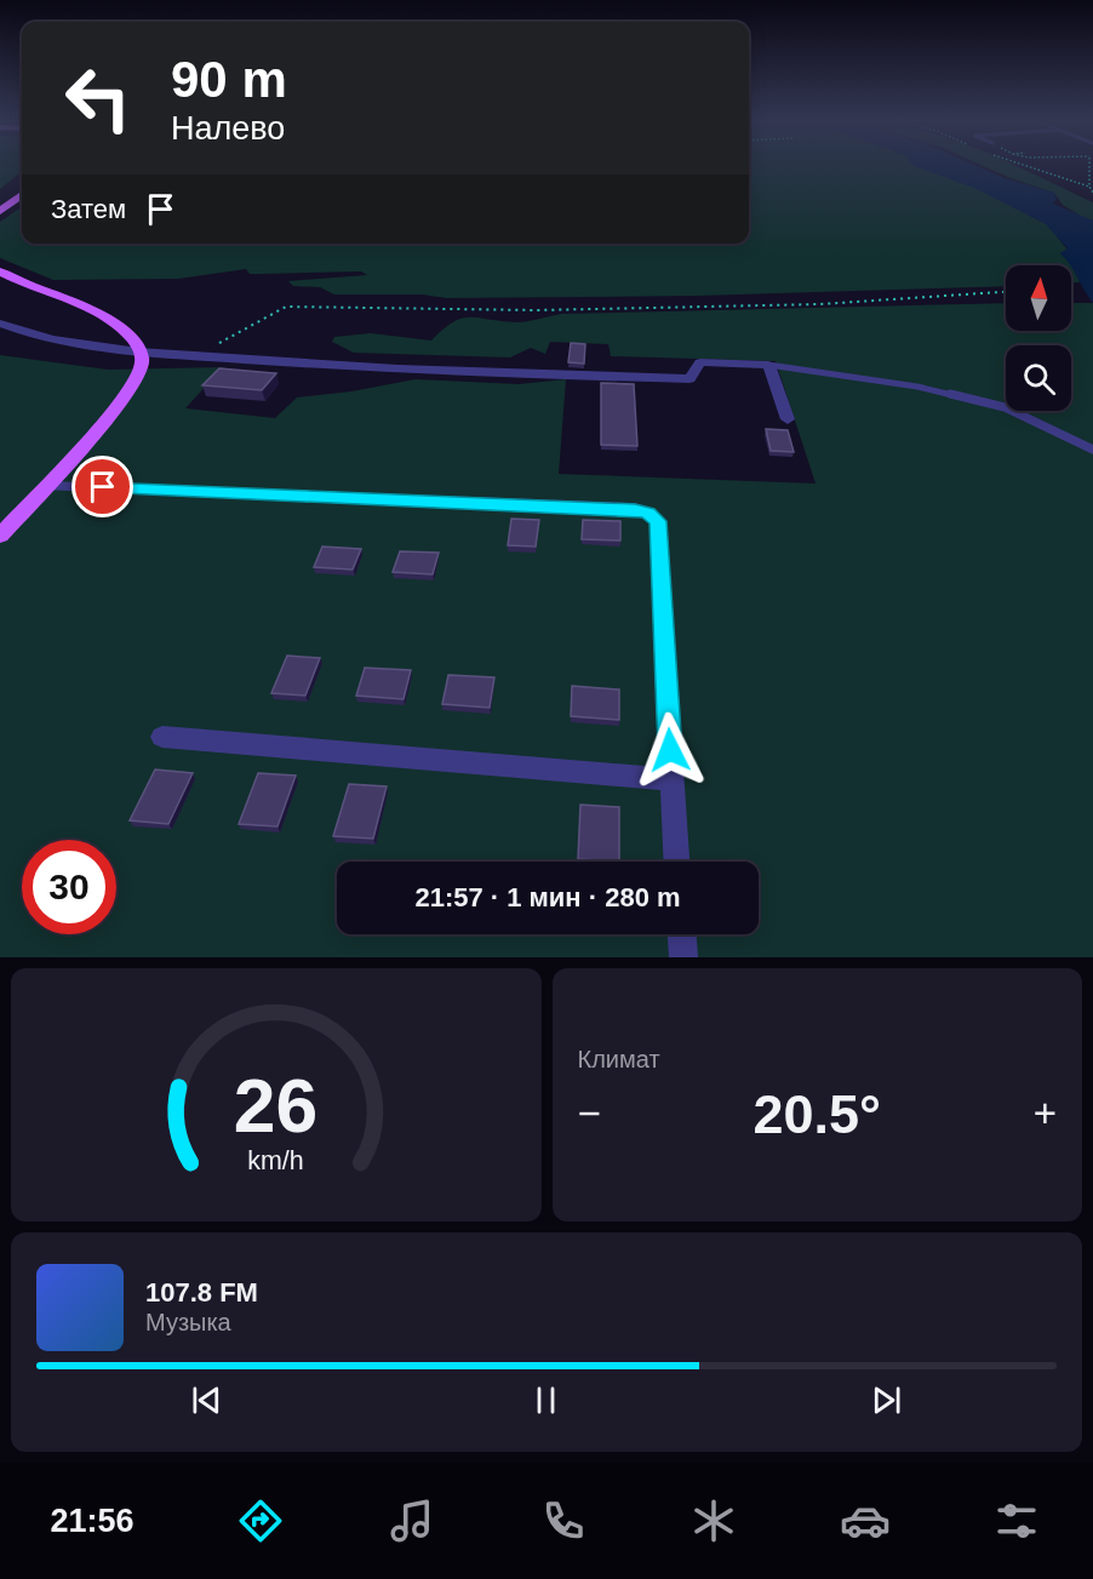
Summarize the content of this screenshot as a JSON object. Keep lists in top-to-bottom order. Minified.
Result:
{"north":"top","page":{"turn":["90 m","Налево"],"then":"Затем","limit":"30","trip":"21:57 · 1 мин · 280 m","tile":"Климат","heat":["−","20.5°","+"],"song":["107.8 FM","Музыка"],"tabs":"21:56","gauge":["26","km/h"]}}
